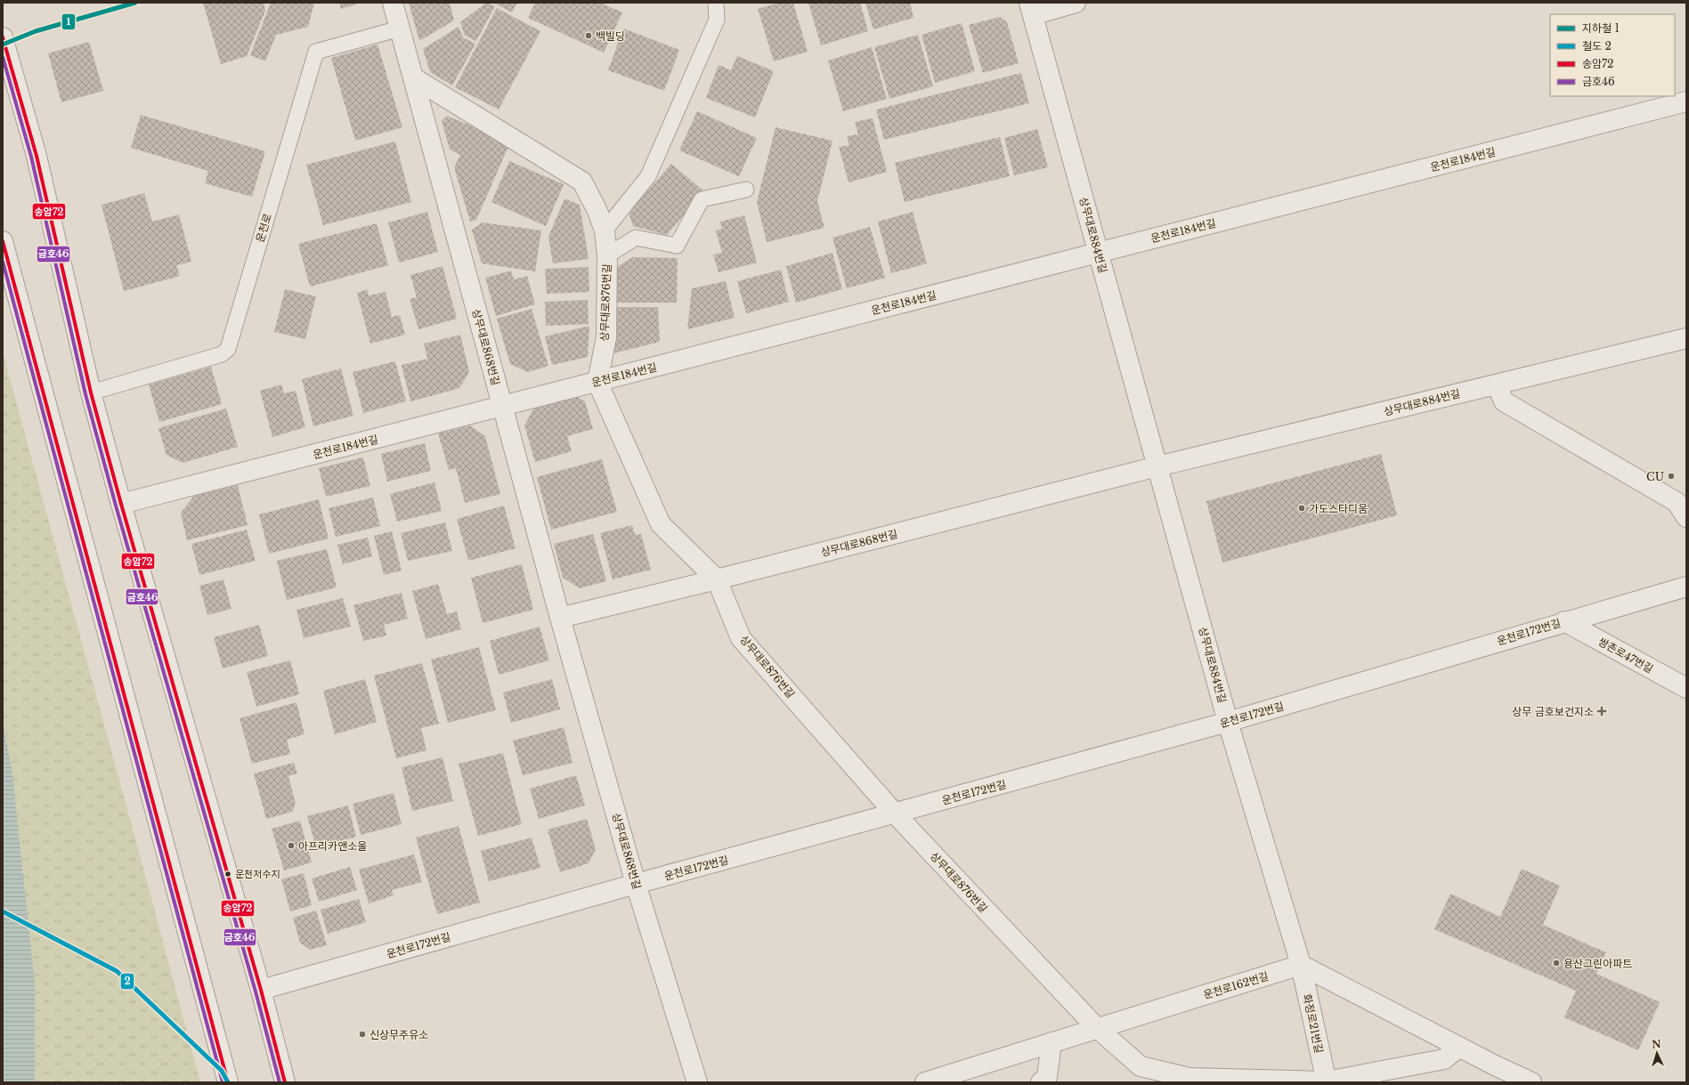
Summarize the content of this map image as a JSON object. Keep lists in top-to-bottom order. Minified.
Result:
{"streets":{"street":["운천로184번길","상무대로884번길","상무대로876번길","상무대로868번길","운천로172번길","쌍촌로47번길","운천로162번길","화정로21번길"],"lane":["운천로"]},"crossings":[["운천로184번길","상무대로884번길"],["운천로184번길","상무대로876번길"],["운천로184번길","상무대로868번길"],["운천로","상무대로868번길"],["상무대로884번길","상무대로868번길"],["상무대로884번길","운천로172번길"],["상무대로884번길","운천로162번길"],["상무대로884번길","화정로21번길"],["상무대로876번길","상무대로868번길"],["상무대로876번길","운천로172번길"],["상무대로876번길","운천로162번길"],["상무대로868번길","운천로172번길"],["운천로172번길","쌍촌로47번길"],["운천로162번길","화정로21번길"]],"places":{"other":["백빌딩","CU","가도스타디움","아프리카앤소울","운천저수지","용산그린아파트","신상무주유소"],"health":["상무 금호보건지소"]},"lines":["metro line 1","transit line 송암72","transit line 금호46","rail line 2"],"legend":["지하철 1","철도 2","송암72","금호46"],"north":"top"}
